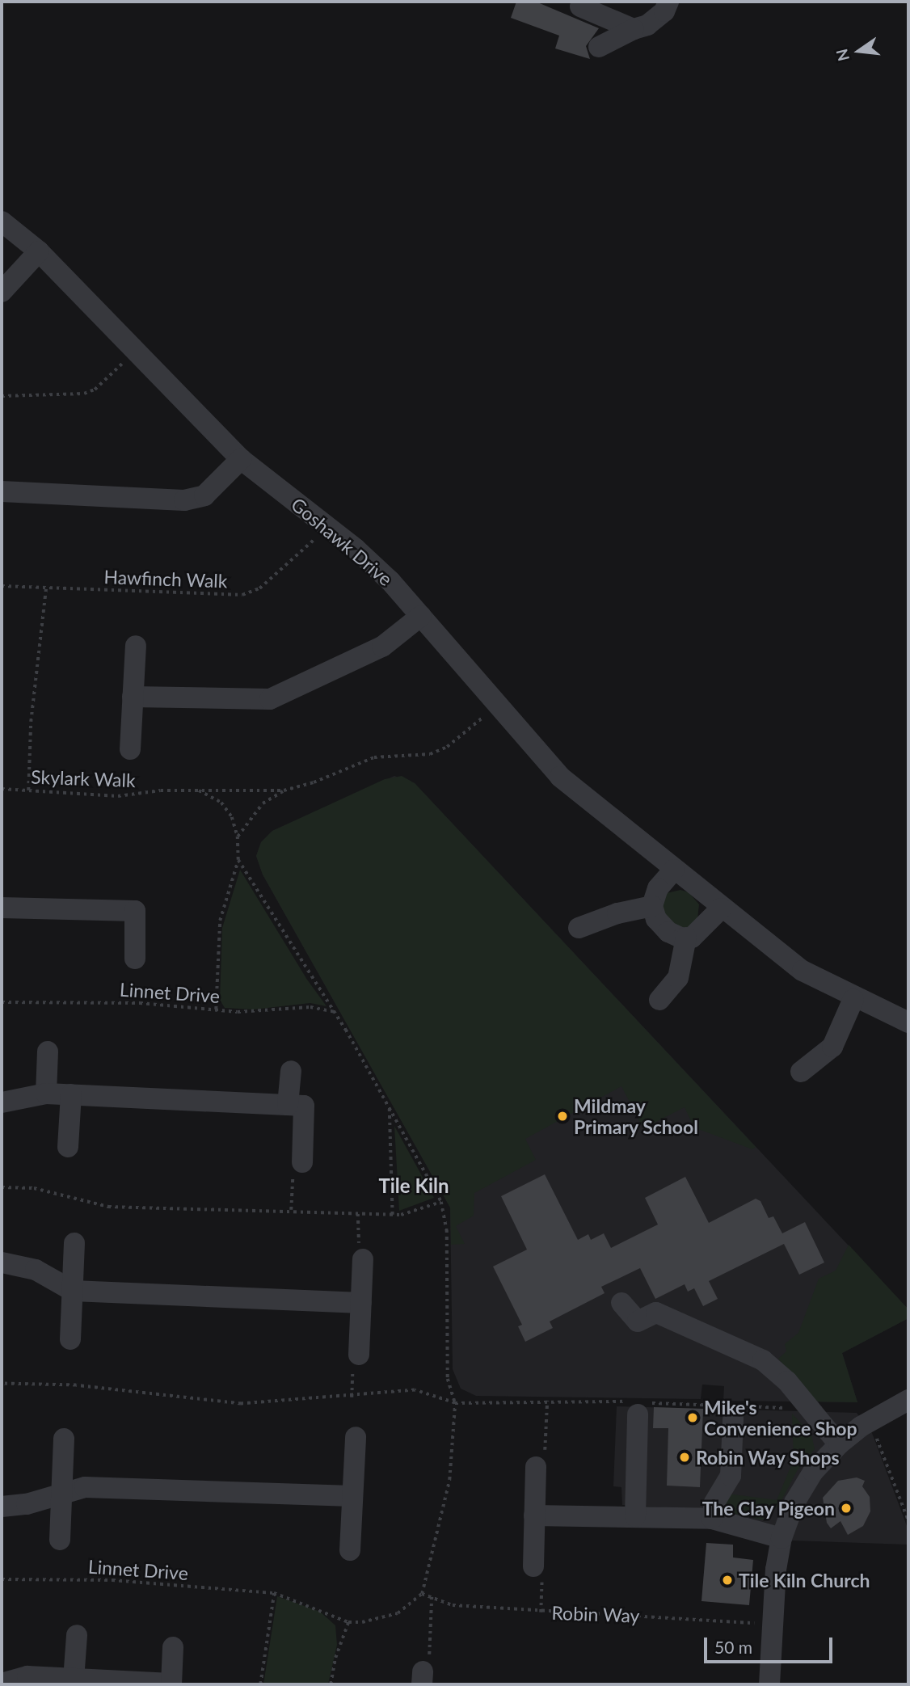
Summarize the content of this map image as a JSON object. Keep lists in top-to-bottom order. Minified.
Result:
{"streets":{"street":["Goshawk Drive"],"path":["Hawfinch Walk","Skylark Walk","Linnet Drive","Robin Way"]},"crossings":[["Goshawk Drive","Hawfinch Walk"],["Goshawk Drive","Skylark Walk"],["Linnet Drive","Robin Way"]],"districts":["Tile Kiln"],"places":["Mildmay Primary School","Mike's Convenience Shop","Robin Way Shops","The Clay Pigeon","Tile Kiln Church"],"scale_bar":"50 m","north":"left"}
